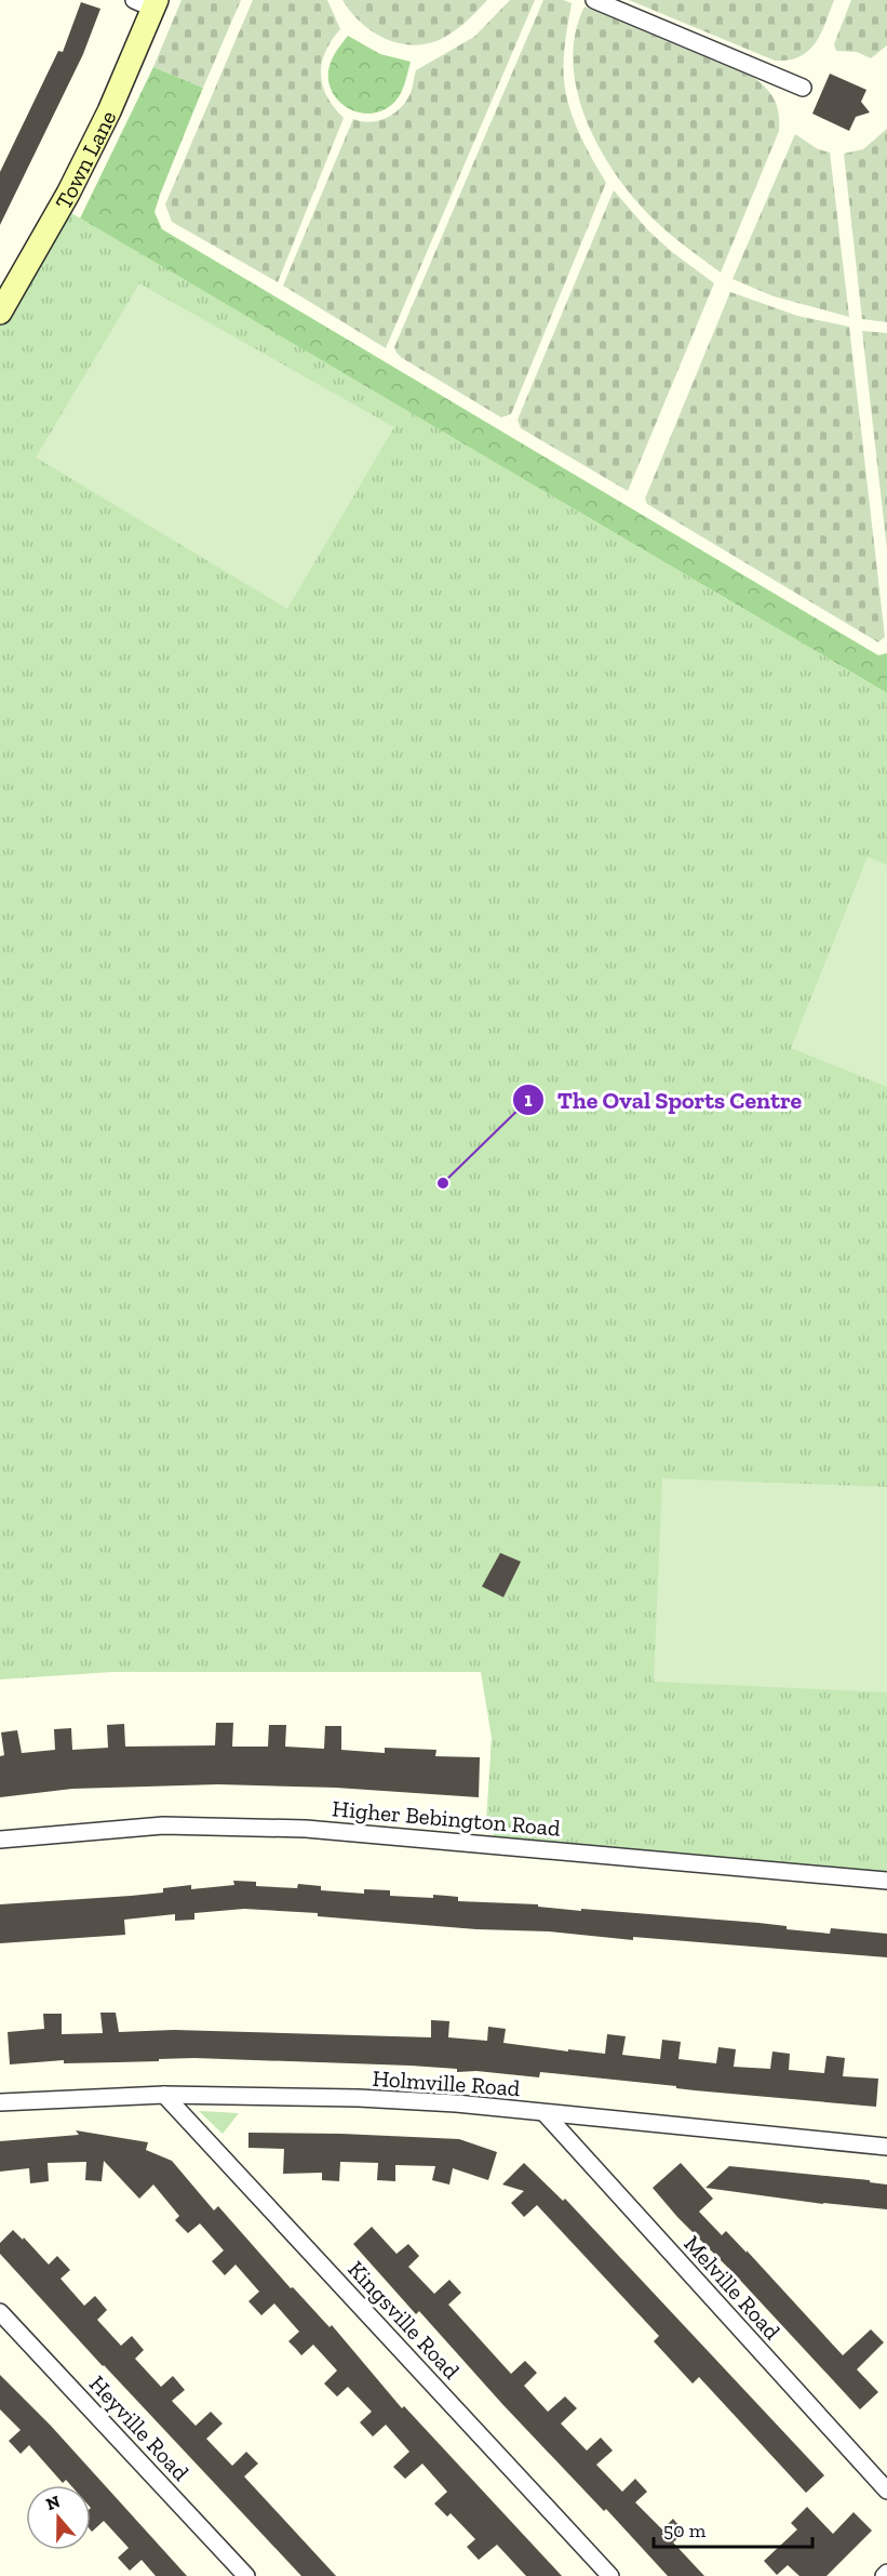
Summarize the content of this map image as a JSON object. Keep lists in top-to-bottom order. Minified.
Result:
{"streets":{"main road":["Town Lane"],"street":["Higher Bebington Road","Holmville Road","Melville Road","Kingsville Road","Heyville Road"]},"crossings":[["Holmville Road","Melville Road"],["Holmville Road","Kingsville Road"]],"places":["The Oval Sports Centre"],"scale_bar":"50 m","north":"top"}
